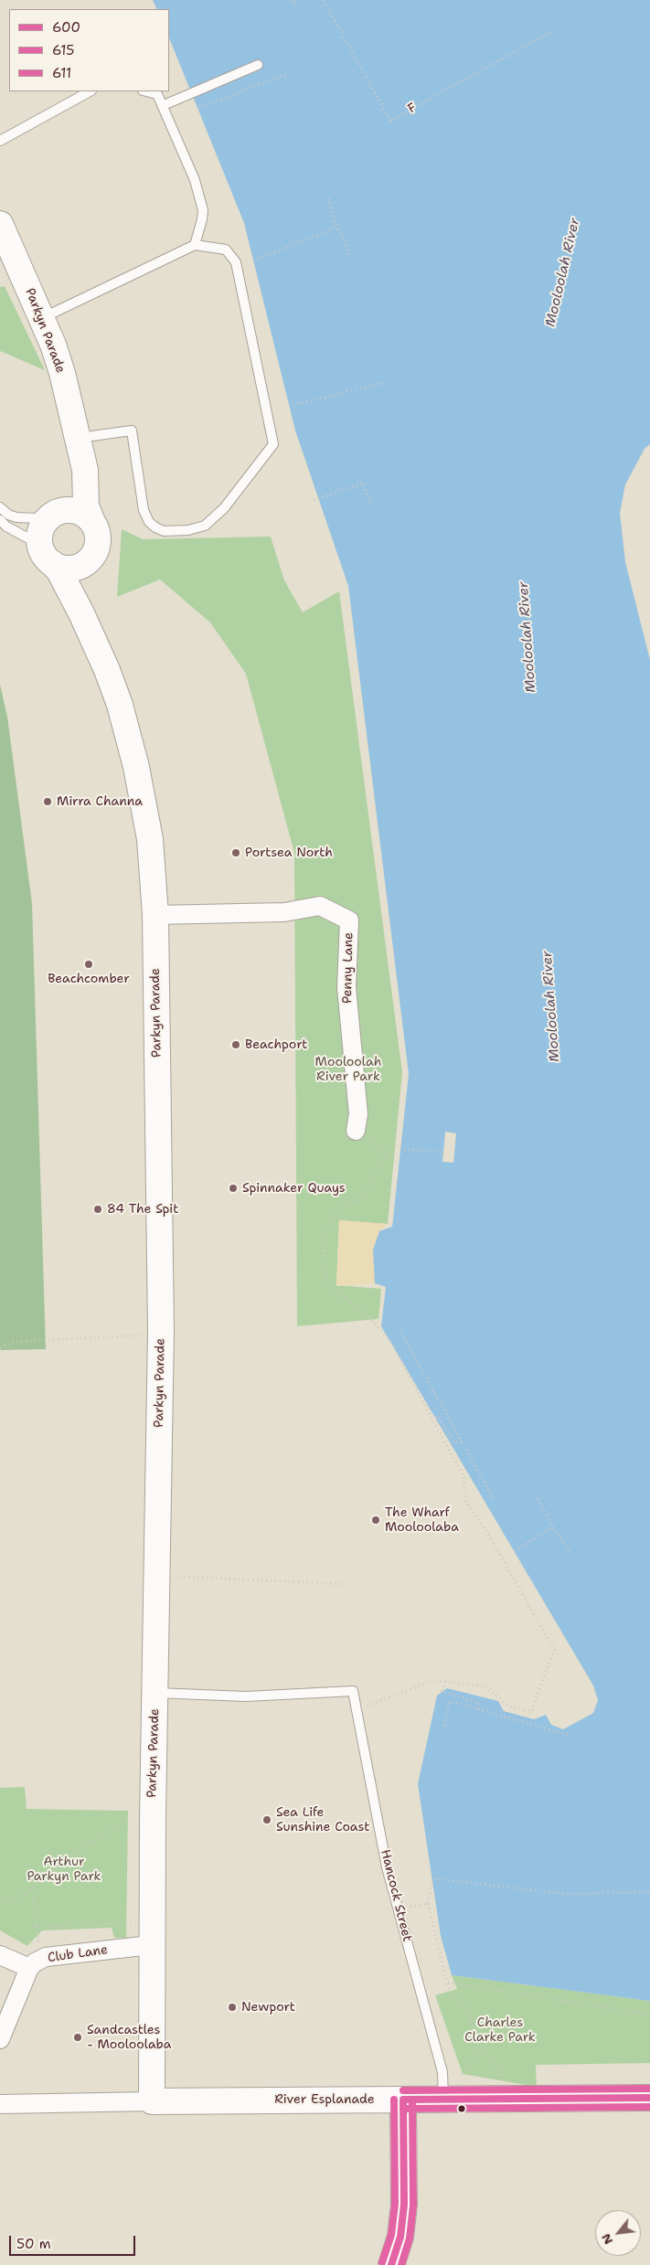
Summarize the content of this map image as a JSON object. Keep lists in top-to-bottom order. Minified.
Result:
{"streets":{"street":["Parkyn Parade","Penny Lane","Club Lane","River Esplanade"],"lane":["Hancock Street"],"path":["F"]},"crossings":[["Parkyn Parade","Penny Lane"],["Parkyn Parade","Hancock Street"],["Parkyn Parade","Club Lane"],["Parkyn Parade","River Esplanade"],["Hancock Street","River Esplanade"]],"water":["Mooloolah River"],"parks":["Mooloolah River Park","Arthur Parkyn Park","Charles Clarke Park"],"places":["Mirra Channa","Portsea North","Beachcomber","Beachport","Spinnaker Quays","84 The Spit","The Wharf Mooloolaba","Sea Life Sunshine Coast","Newport","Sandcastles - Mooloolaba"],"lines":["transit line 611","transit line 600","transit line 615"],"legend":["600","615","611"],"scale_bar":"50 m","north":"bottom left"}
